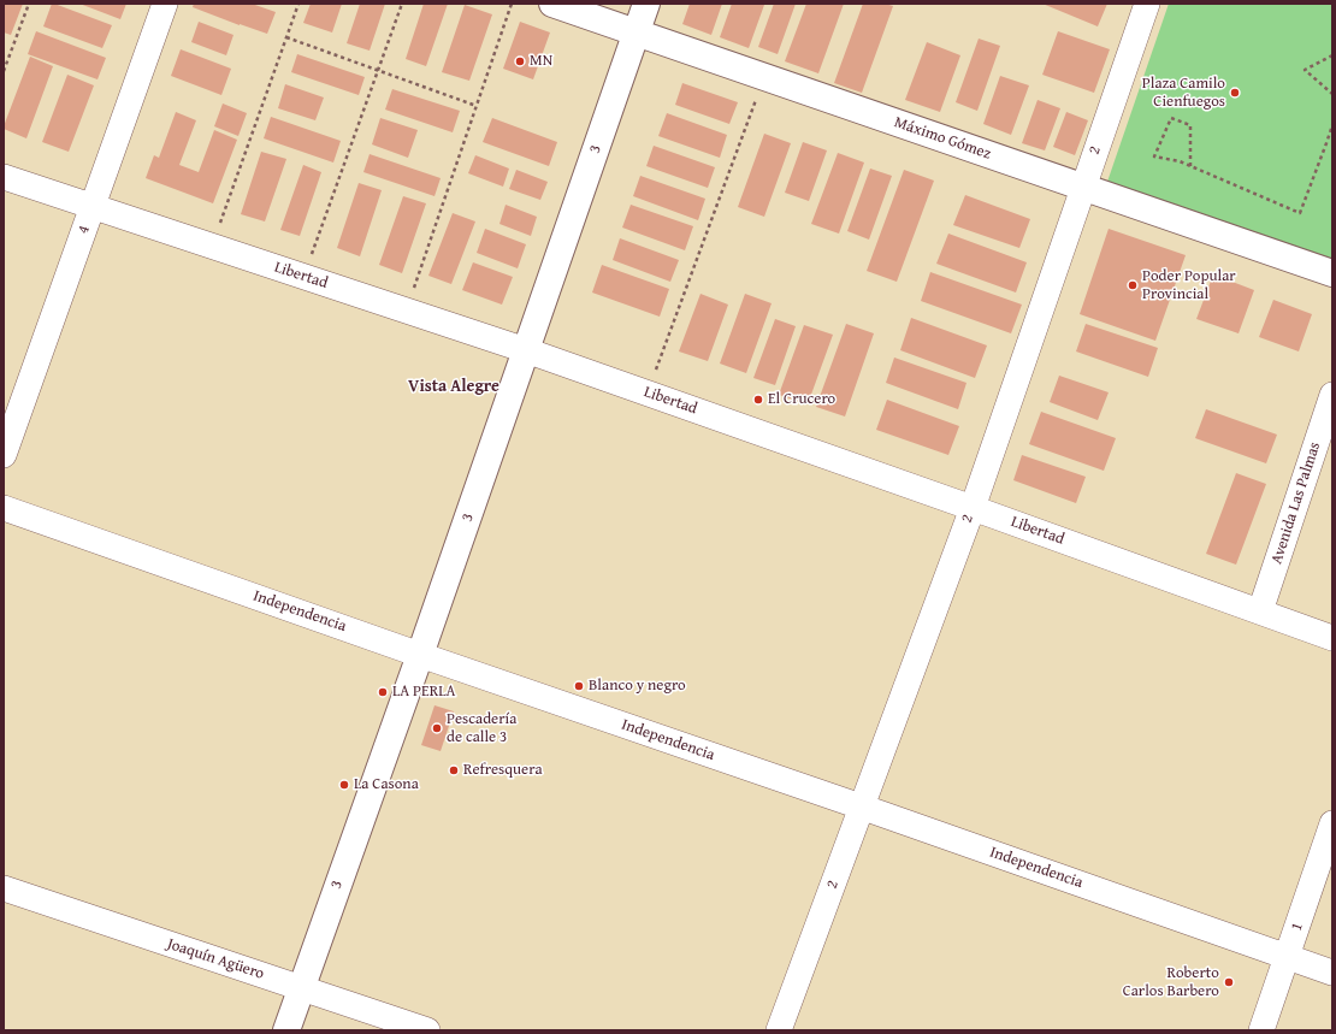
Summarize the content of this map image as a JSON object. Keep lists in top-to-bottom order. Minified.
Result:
{"streets":{"main road":["Máximo Gómez","3"],"street":["2","4","Libertad","Avenida Las Palmas","Independencia","1","Joaquín Agüero"]},"crossings":[["Máximo Gómez","3"],["Máximo Gómez","2"],["3","Libertad"],["3","Independencia"],["3","Joaquín Agüero"],["2","Libertad"],["2","Independencia"],["4","Libertad"],["Libertad","Avenida Las Palmas"],["Independencia","1"]],"districts":["Vista Alegre"],"places":["MN","Plaza Camilo Cienfuegos","Poder Popular Provincial","El Crucero","Blanco y negro","LA PERLA","Pescadería de calle 3","Refresquera","La Casona","Roberto Carlos Barbero"]}
